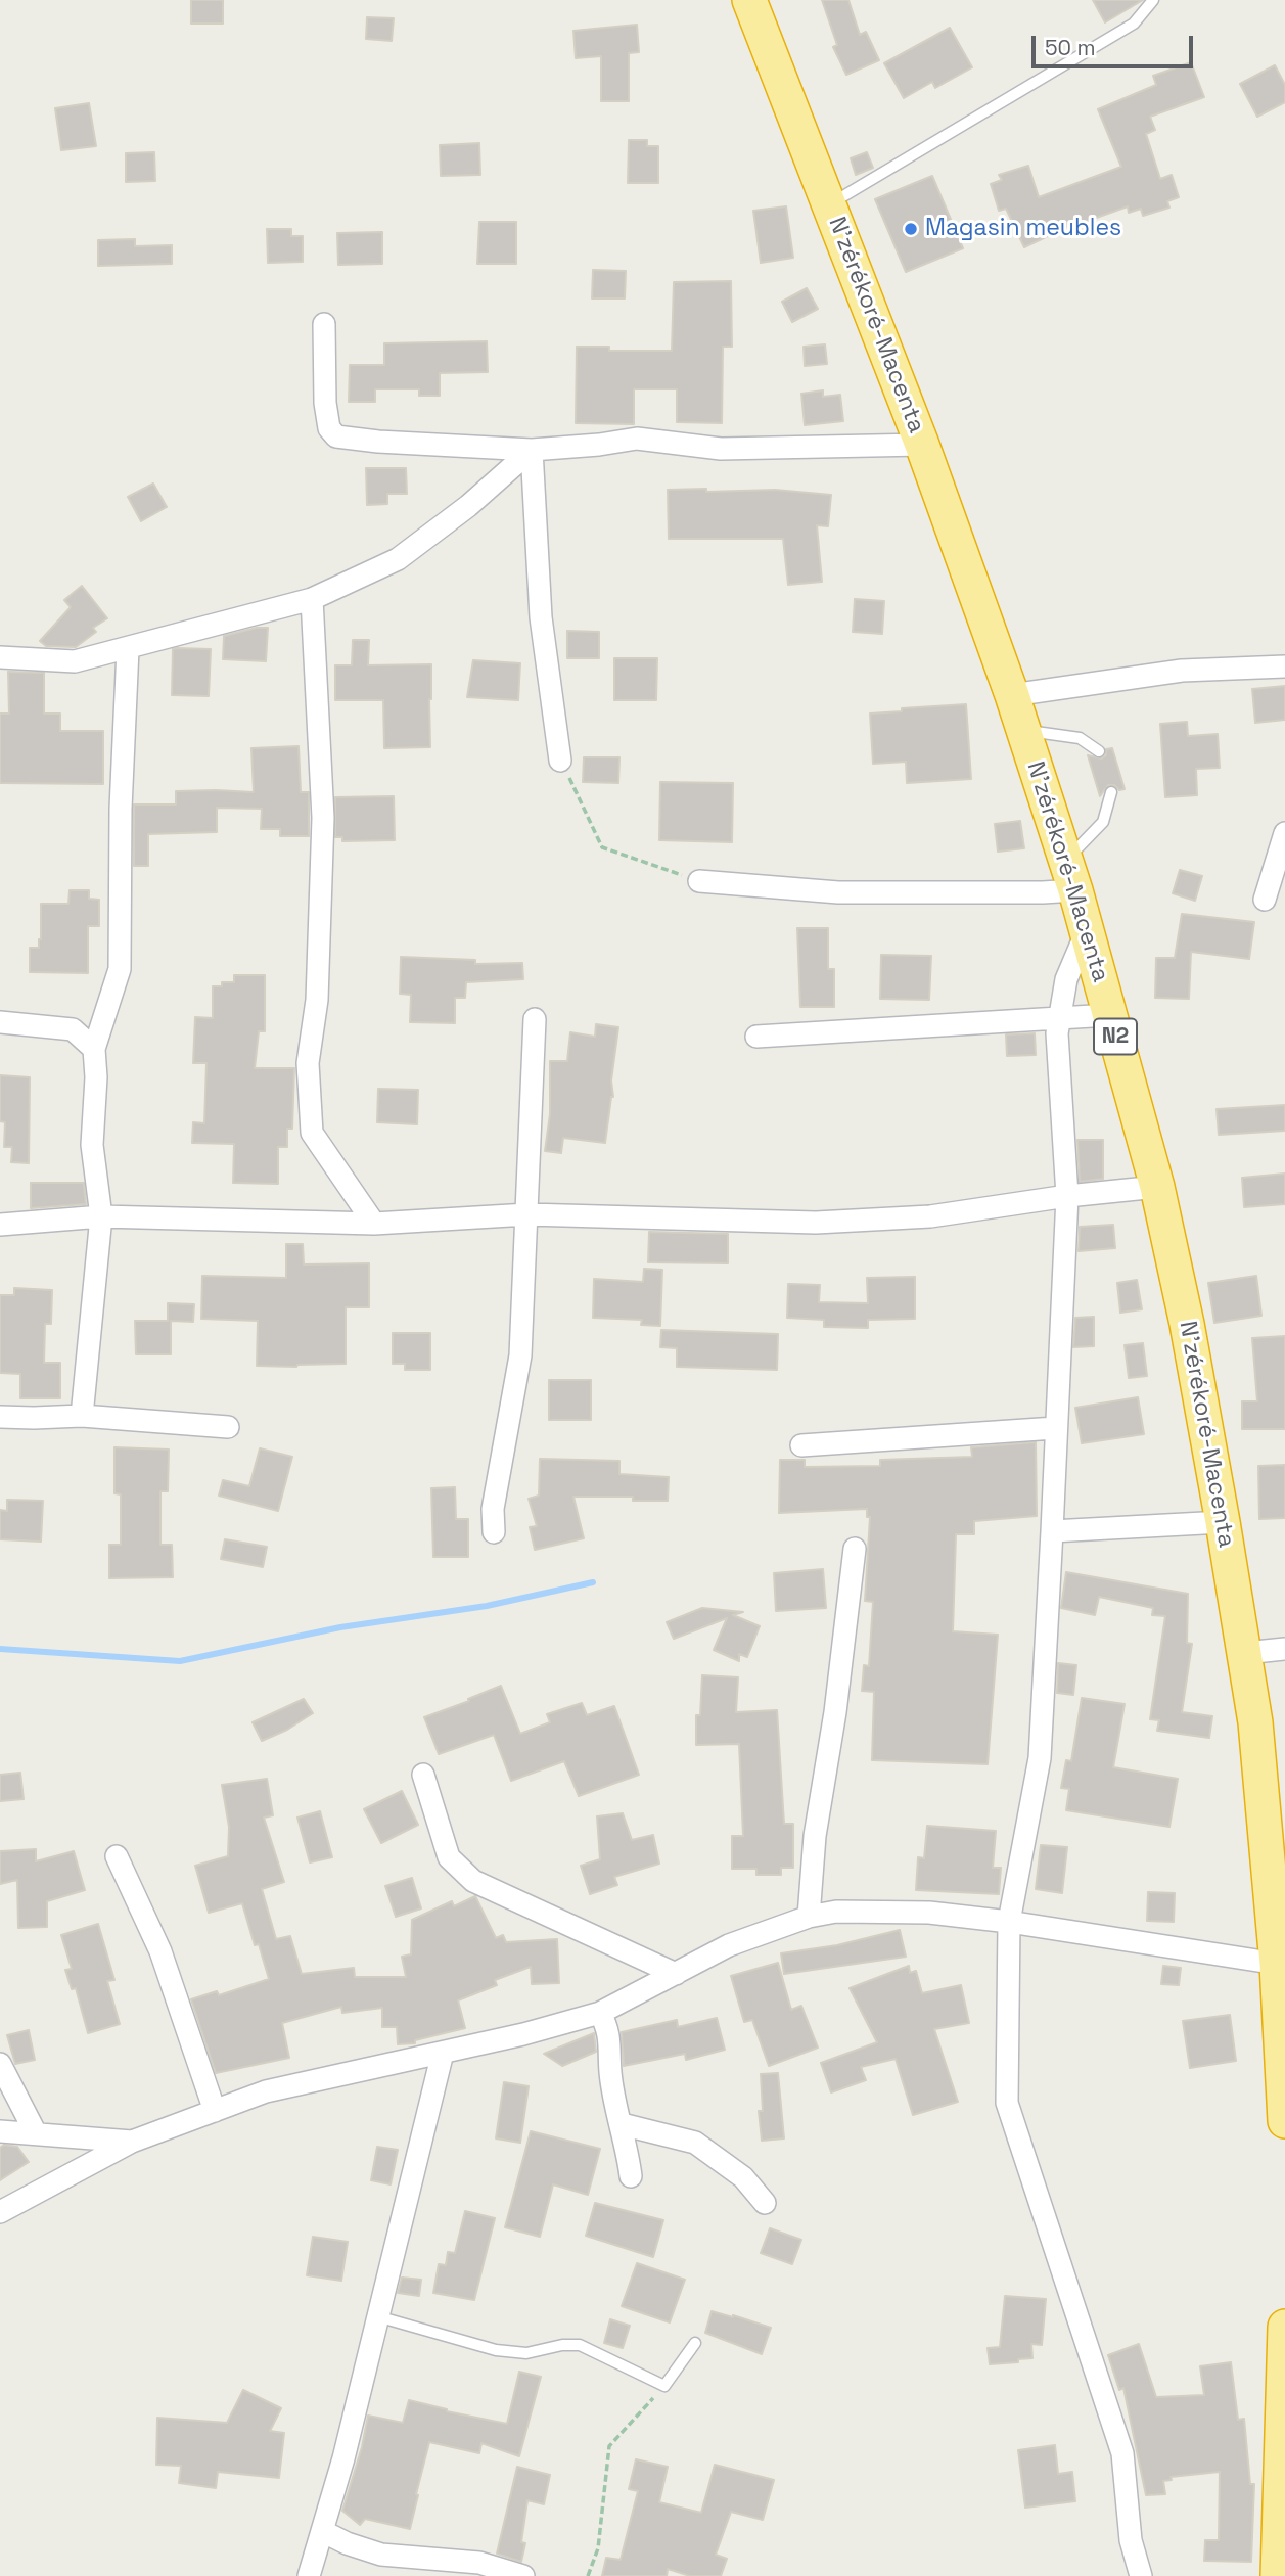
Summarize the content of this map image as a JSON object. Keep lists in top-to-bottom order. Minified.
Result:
{"streets":{"highway":["N'zérékoré-Macenta","N2"]},"places":["Magasin meubles"],"scale_bar":"50 m"}
